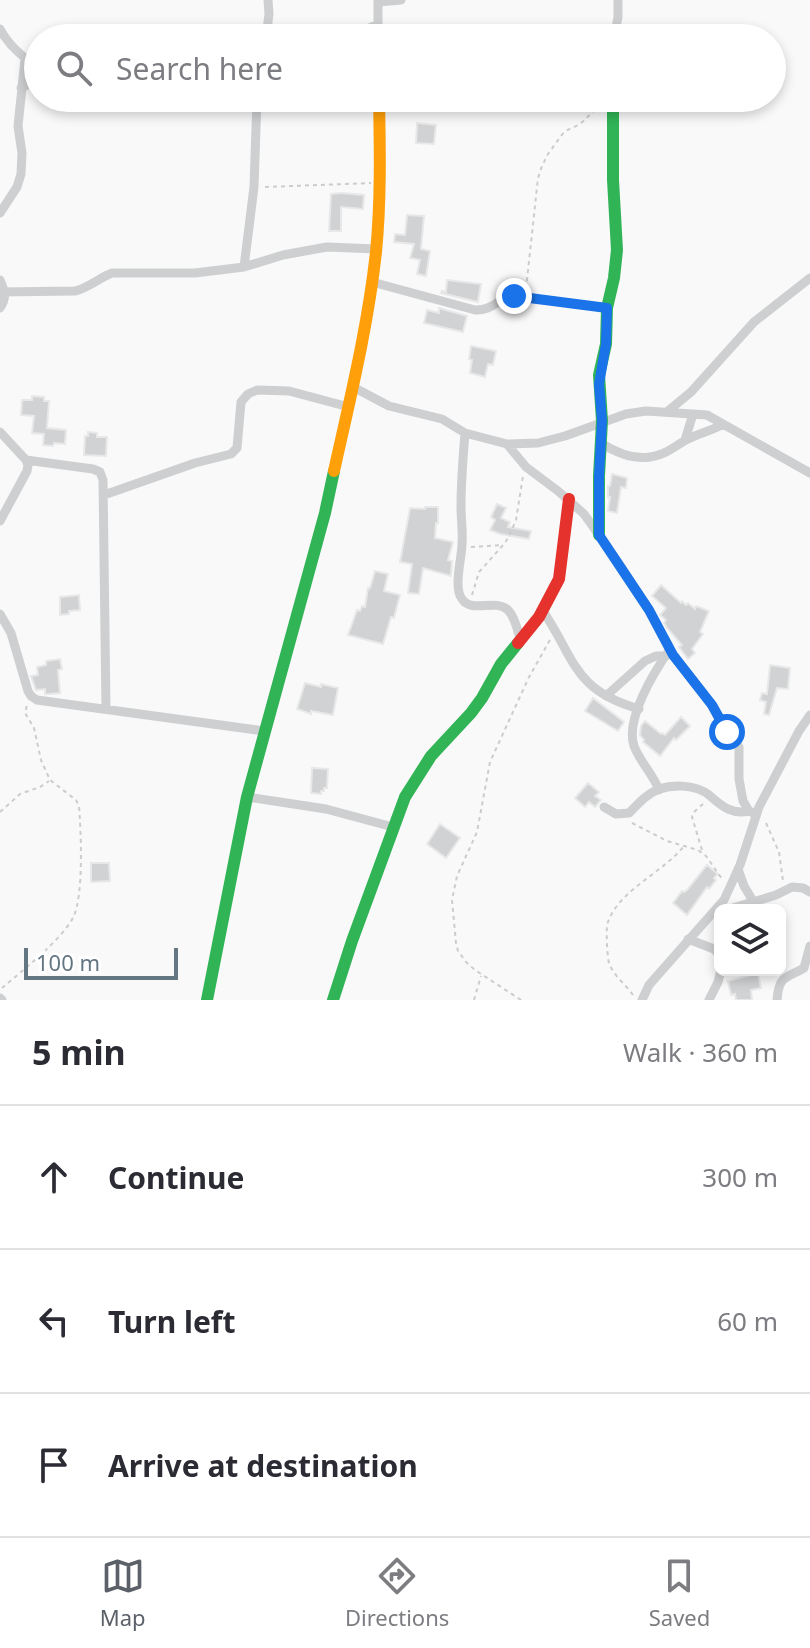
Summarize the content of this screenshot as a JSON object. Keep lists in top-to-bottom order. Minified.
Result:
{"scale_bar":"100 m","page":{"search":"Search here","scale":"100 m","heading":["5 min","Walk · 360 m"],"list":[["Continue","300 m"],["Turn left","60 m"],"Arrive at destination"],"nav":["Map","Directions","Saved"]}}
